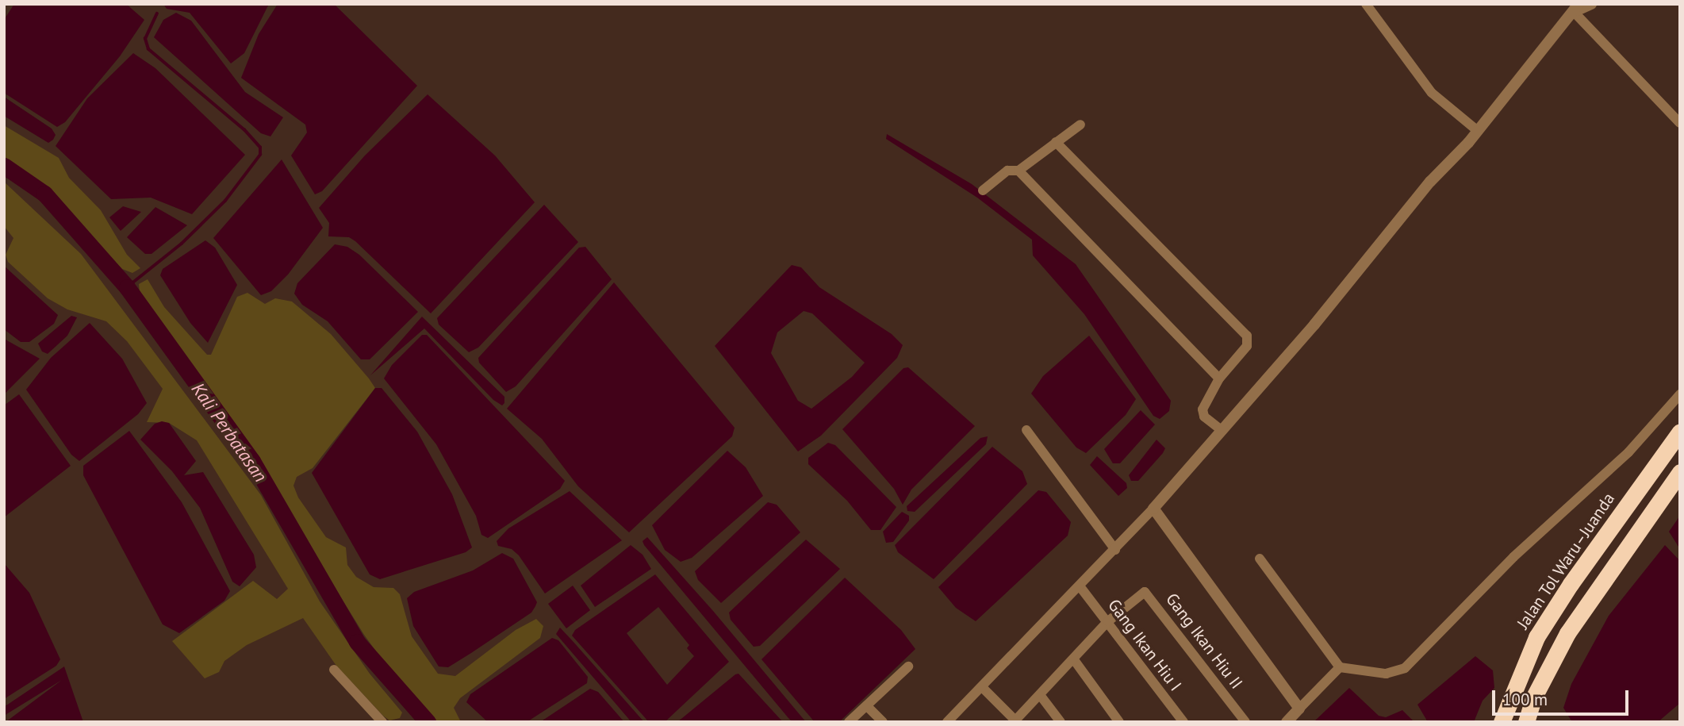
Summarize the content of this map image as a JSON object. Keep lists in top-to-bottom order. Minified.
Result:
{"streets":{"highway":["Jalan Tol Waru–Juanda"],"street":["Gang Ikan Hiu II","Gang Ikan Hiu I"]},"crossings":[["Gang Ikan Hiu II","Gang Ikan Hiu I"]],"water":["Kali Perbatasan"],"scale_bar":"100 m"}
